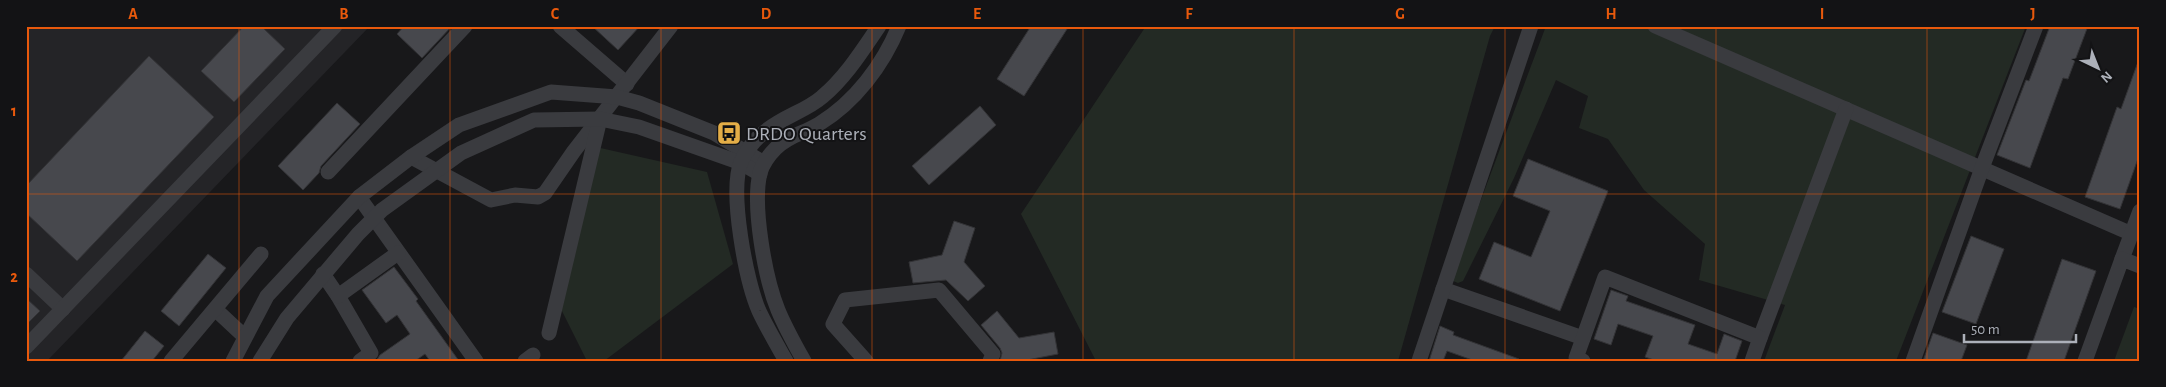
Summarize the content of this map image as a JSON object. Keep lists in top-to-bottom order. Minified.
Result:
{"places":{"bus stop":["DRDO Quarters"]},"scale_bar":"50 m","north":"bottom right","grid":{"columns":["A","B","C","D","E","F","G","H","I","J"],"rows":["1","2"]}}
